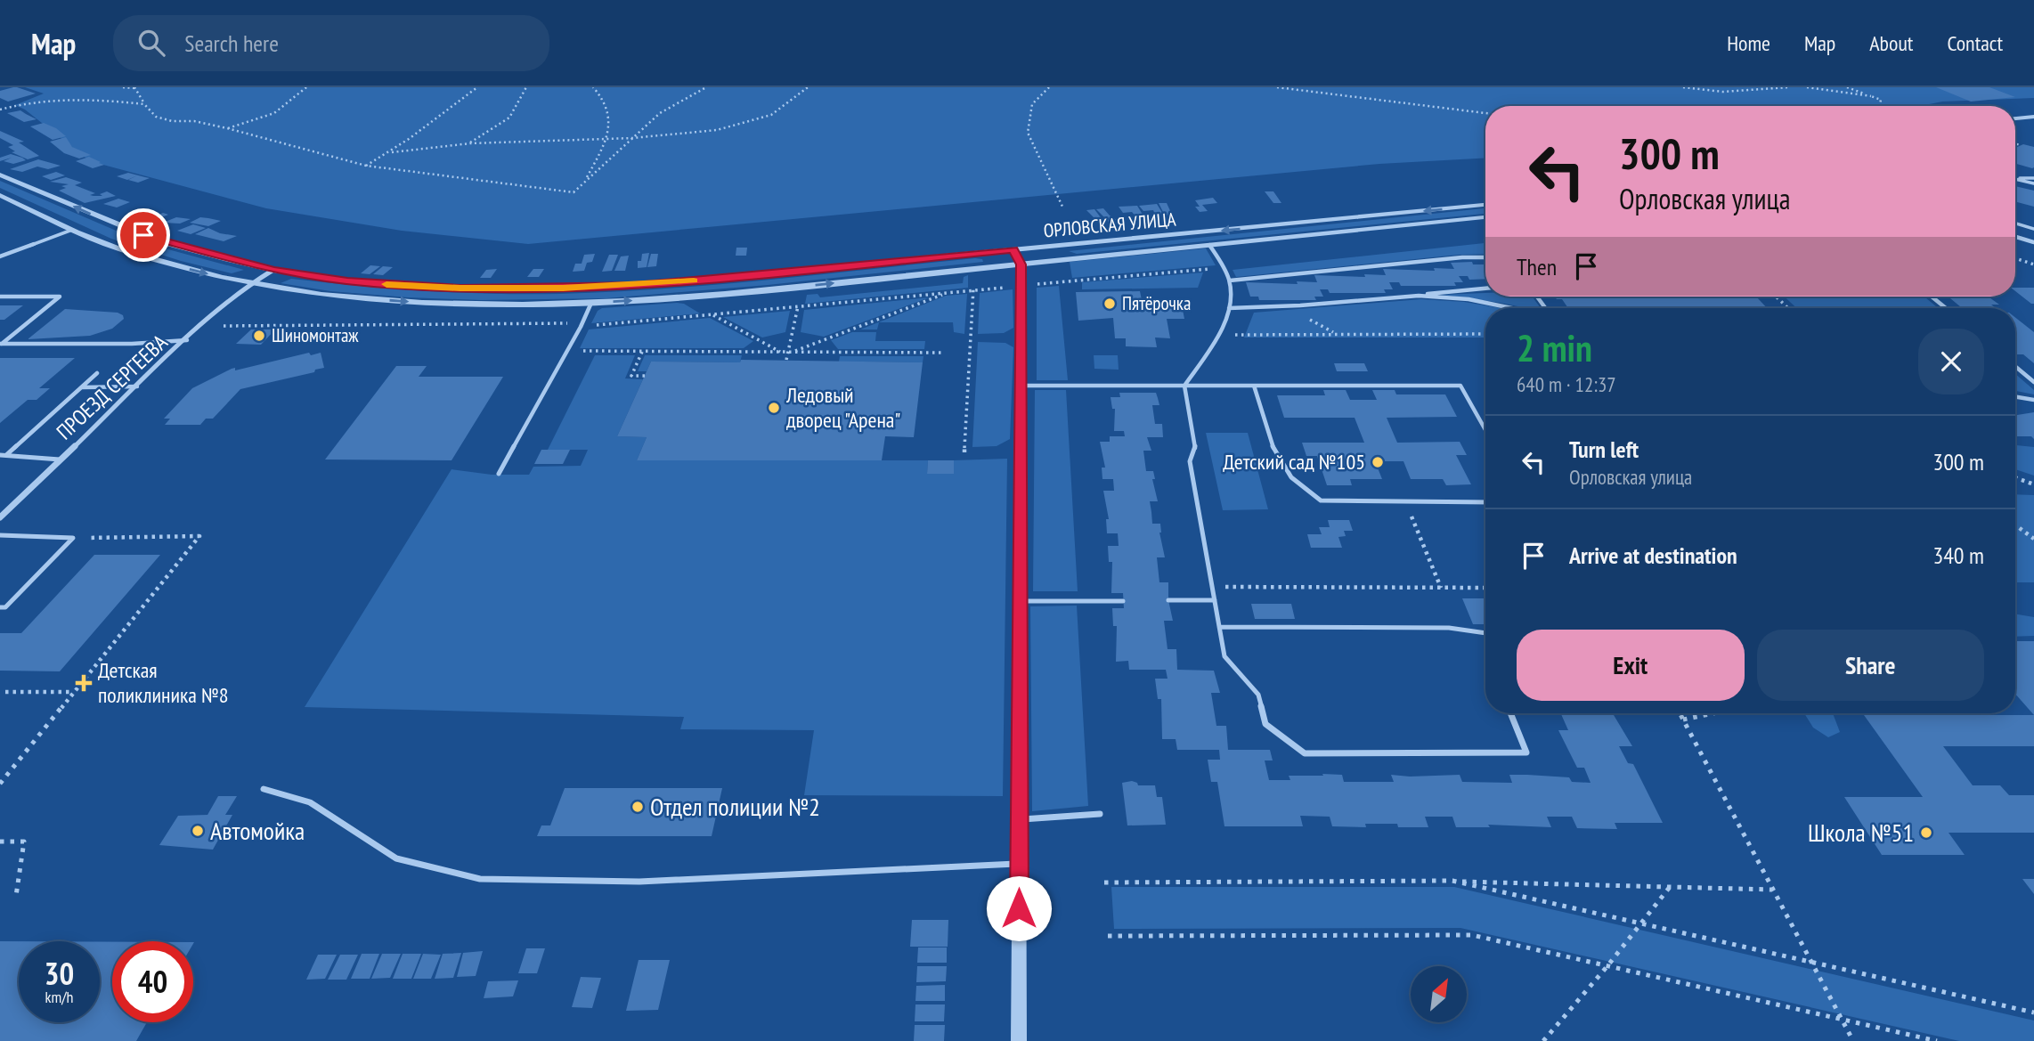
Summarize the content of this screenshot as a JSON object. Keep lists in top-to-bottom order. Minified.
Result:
{"streets":{"street":["ОРЛОВСКАЯ УЛИЦА","ПРОЕЗД СЕРГЕЕВА"]},"crossings":[["ОРЛОВСКАЯ УЛИЦА","ПРОЕЗД СЕРГЕЕВА"]],"places":{"other":["Пятёрочка","Шиномонтаж","Ледовый дворец \"Арена\"","Детский сад №105","Отдел полиции №2","Автомойка","Школа №51"],"health":["Детская поликлиника №8"]},"north":"top right","page":{"header":"Map","search":"Search here","nav":["Home","Map","About","Contact"],"turn":["300 m","Орловская улица"],"then":"Then","heading":["2 min","640 m · 12:37"],"list":[{"name":"Turn left","note":"Орловская улица","value":"300 m"},{"name":"Arrive at destination","value":"340 m"}],"buttons":["Exit","Share"],"speed":"30 km/h","limit":"40"}}
